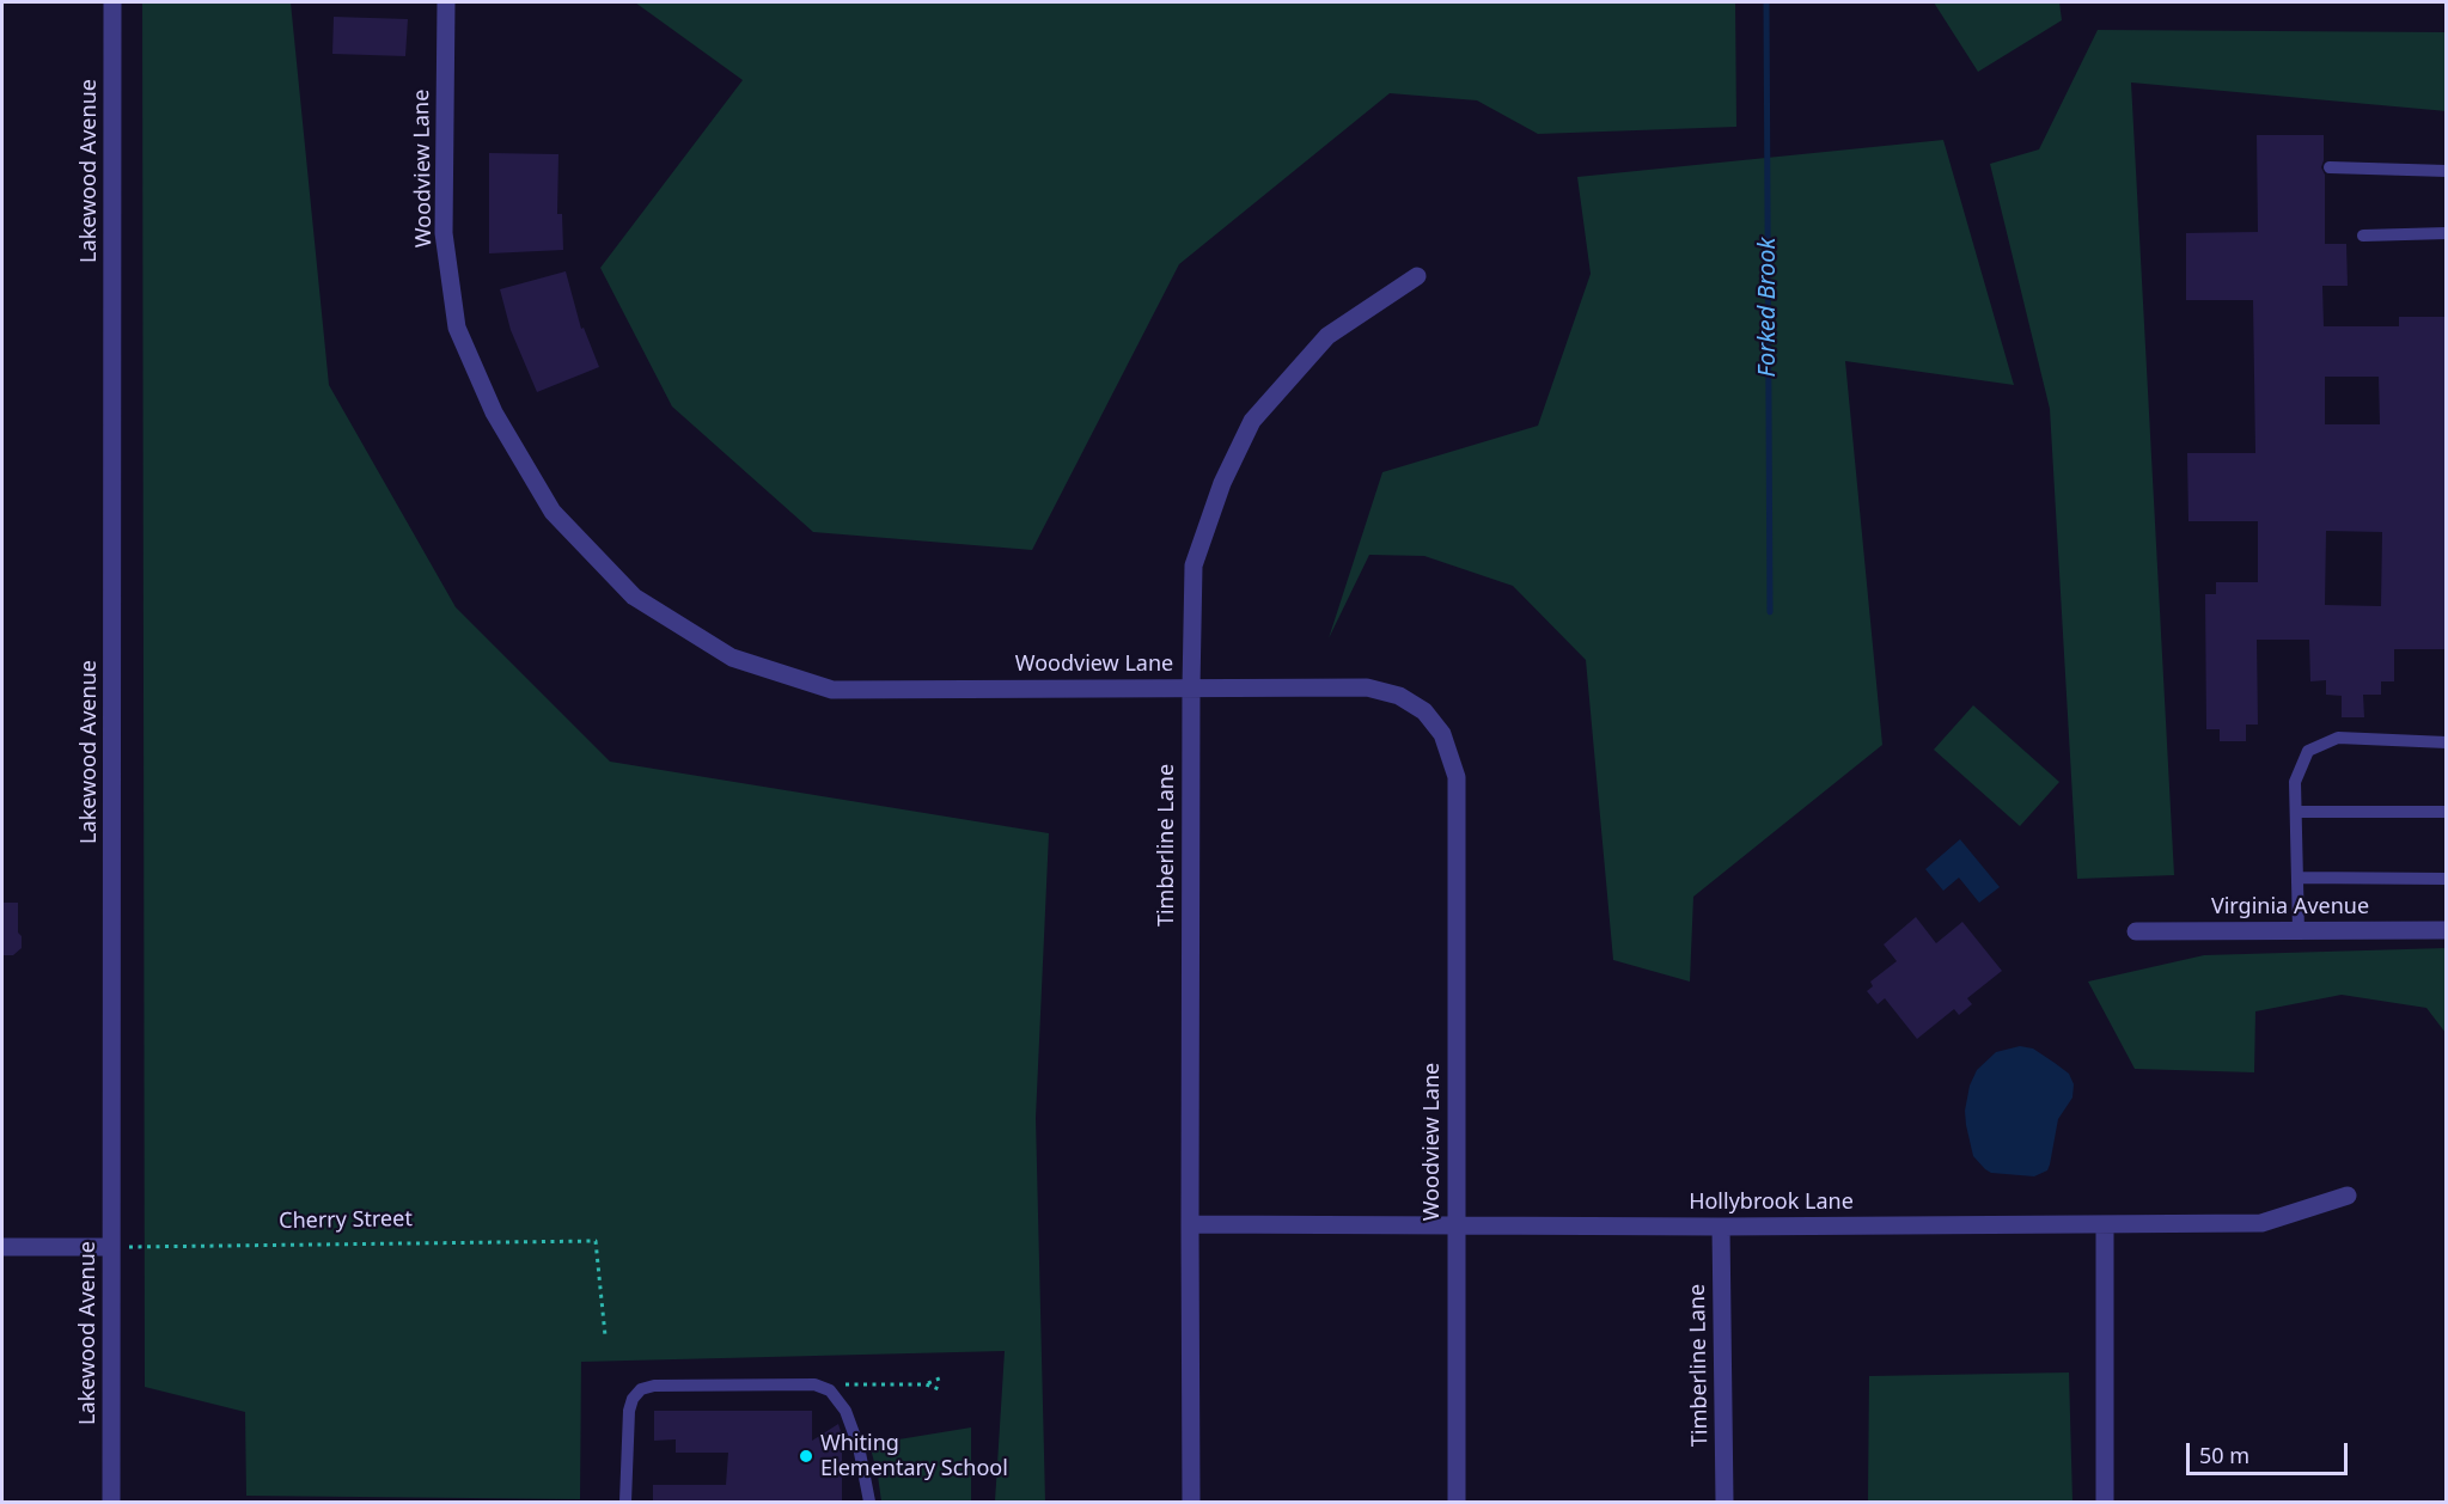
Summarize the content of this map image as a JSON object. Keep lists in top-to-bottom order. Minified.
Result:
{"streets":{"street":["Woodview Lane","Lakewood Avenue","Timberline Lane","Virginia Avenue","Hollybrook Lane"],"path":["Cherry Street"]},"crossings":[["Woodview Lane","Timberline Lane"],["Woodview Lane","Hollybrook Lane"],["Lakewood Avenue","Cherry Street"],["Timberline Lane","Hollybrook Lane"]],"water":["Forked Brook"],"places":["Whiting Elementary School"],"scale_bar":"50 m"}
